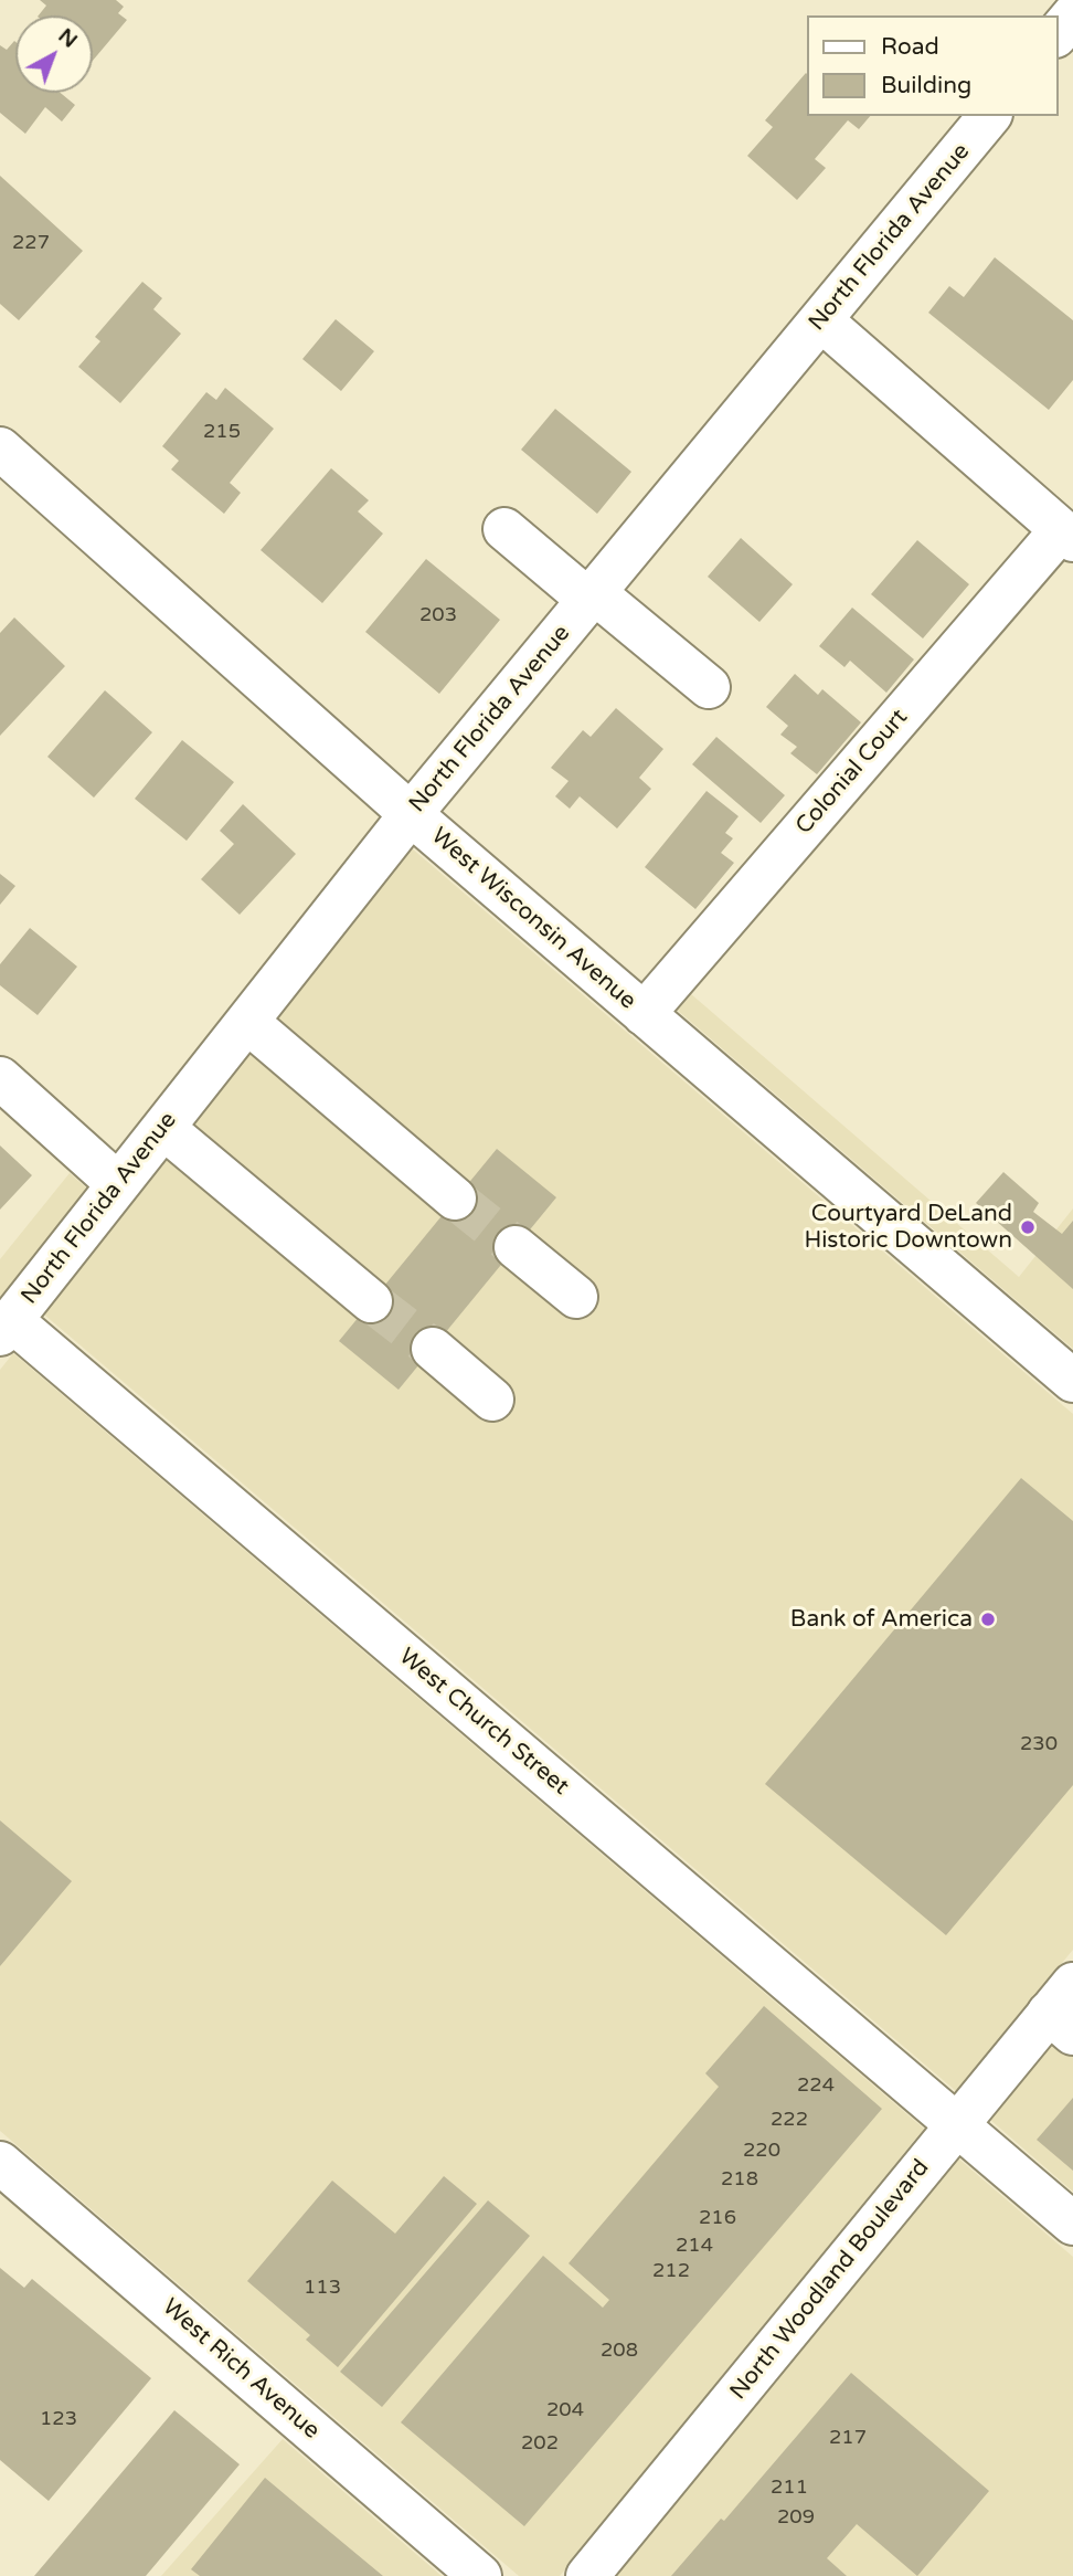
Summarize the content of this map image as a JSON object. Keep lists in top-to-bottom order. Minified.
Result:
{"streets":{"street":["North Florida Avenue","Colonial Court","West Wisconsin Avenue","West Church Street","North Woodland Boulevard","West Rich Avenue"]},"crossings":[["North Florida Avenue","West Wisconsin Avenue"],["North Florida Avenue","West Church Street"],["Colonial Court","West Wisconsin Avenue"],["West Church Street","North Woodland Boulevard"]],"places":["Courtyard DeLand Historic Downtown","Bank of America"],"house_numbers":["227","215","203","230","224","222","220","218","216","214","212","113","208","204","123","217","202","211","209"],"legend":["Road","Building"],"north":"top right"}
